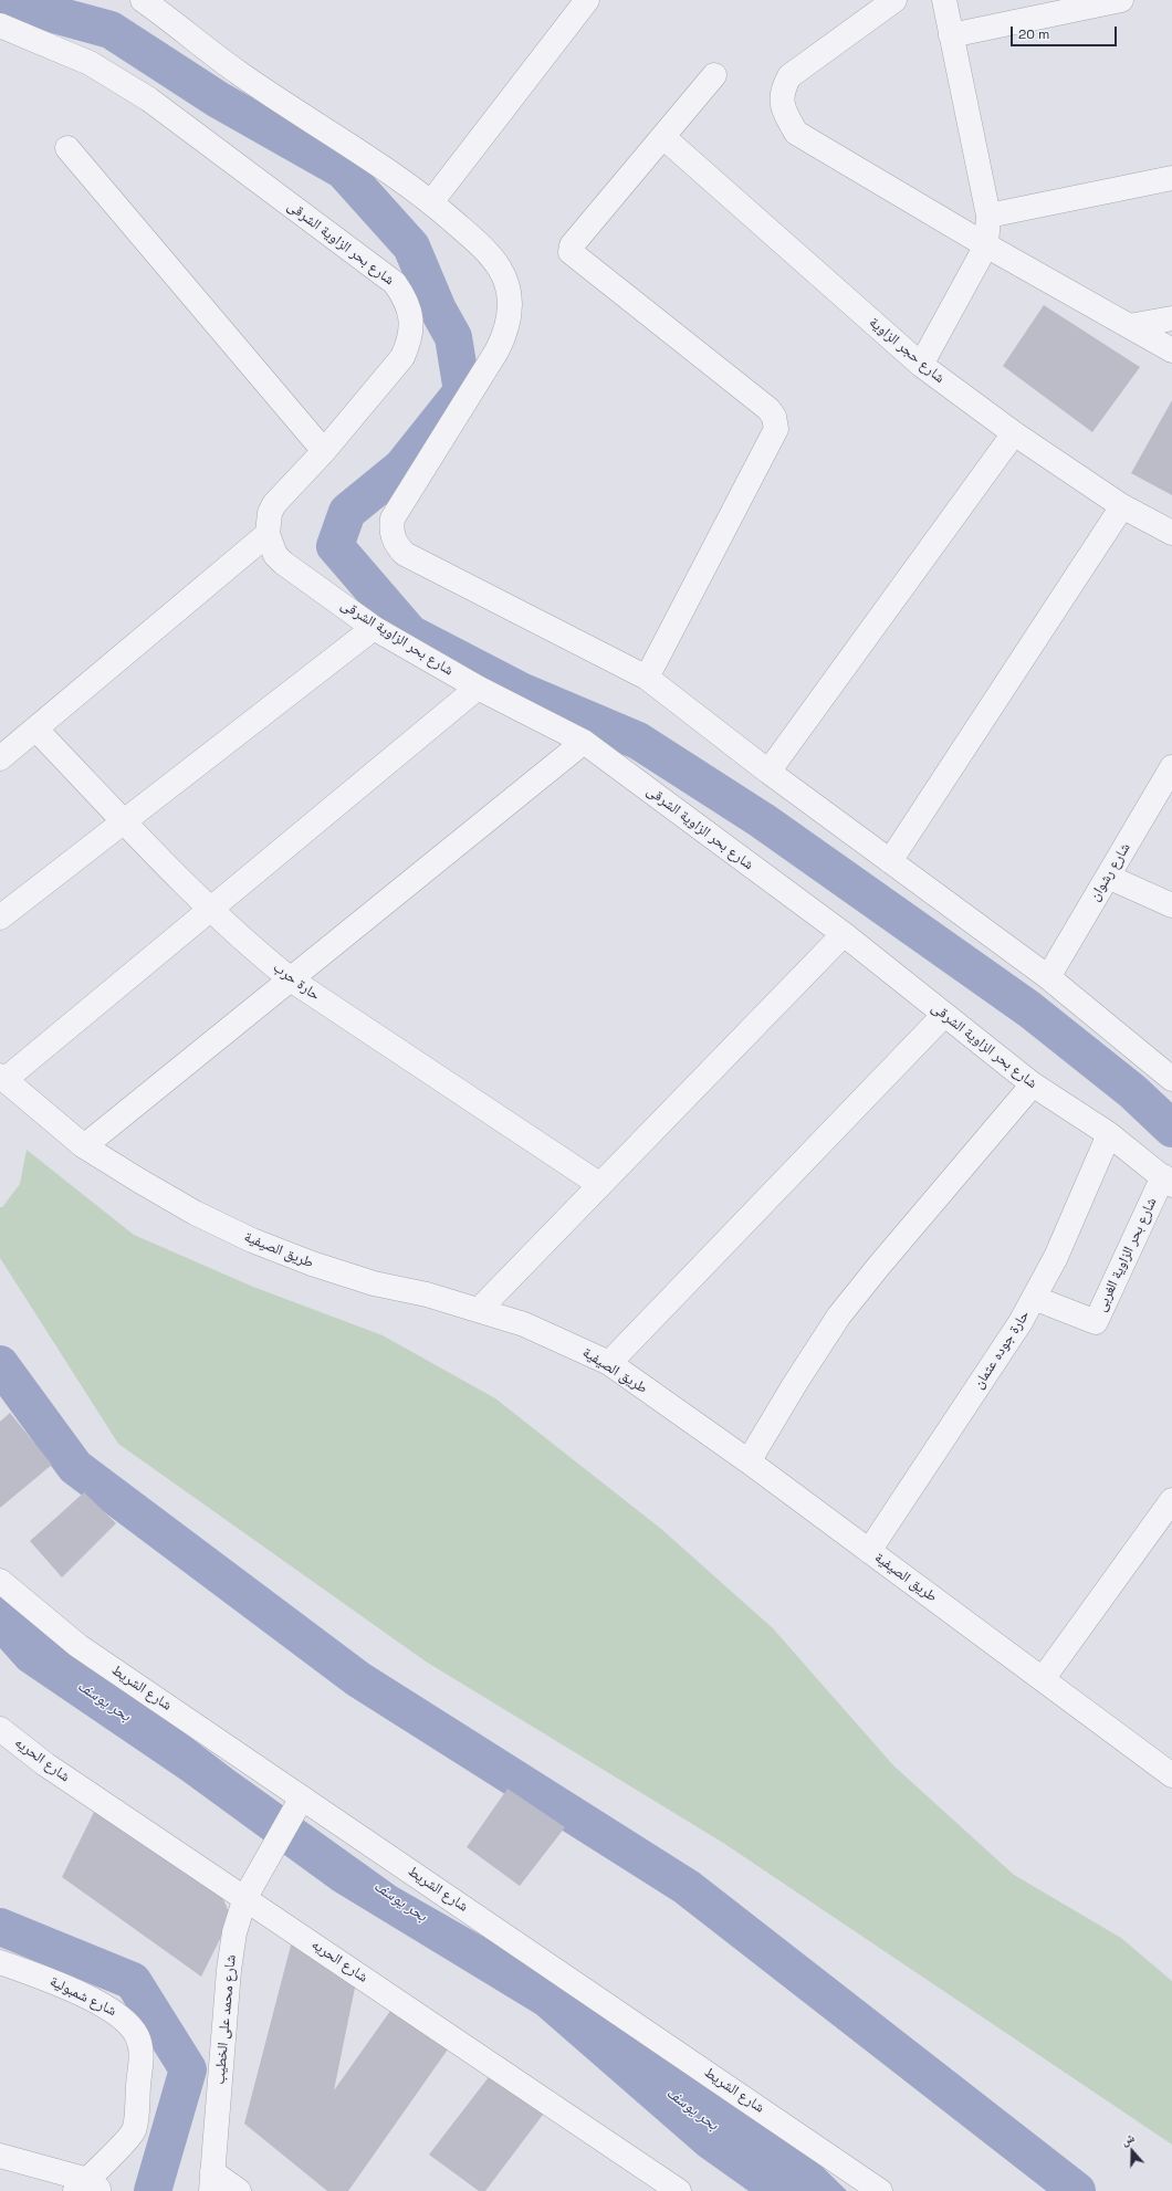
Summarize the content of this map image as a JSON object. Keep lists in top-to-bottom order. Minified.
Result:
{"streets":{"street":["شارع بحر الزاوية الشرقى","شارع حجر الزاوية","شارع رشوان","حارة حرب","طريق الصيفية","شارع بحر الزاوية الغربى","حارة جوده عثمان","شارع الشريط","شارع الحريه","شارع شمبولية","شارع محمد على الخطيب"]},"crossings":[["شارع بحر الزاوية الشرقى","شارع بحر الزاوية الغربى"],["شارع بحر الزاوية الشرقى","حارة جوده عثمان"],["طريق الصيفية","حارة جوده عثمان"],["شارع بحر الزاوية الغربى","حارة جوده عثمان"],["شارع الشريط","شارع محمد على الخطيب"],["شارع الحريه","شارع محمد على الخطيب"]],"water":["بحر يوسف"],"scale_bar":"20 m","north":"top"}
